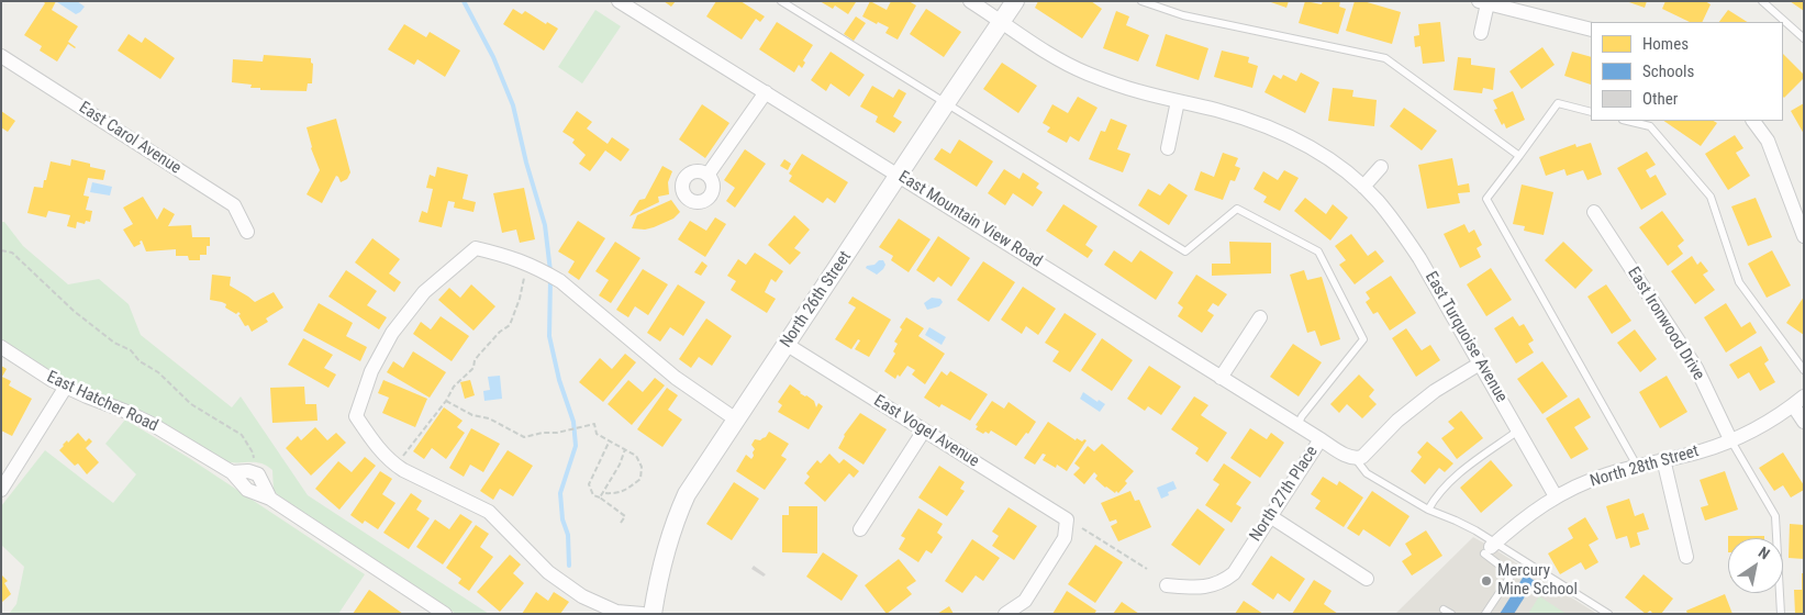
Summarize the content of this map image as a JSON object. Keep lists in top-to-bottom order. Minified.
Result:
{"streets":{"street":["East Carol Avenue","East Mountain View Road","North 26th Street","East Ironwood Drive","East Turquoise Avenue","East Hatcher Road","East Vogel Avenue","North 28th Street","North 27th Place"]},"crossings":[["East Mountain View Road","North 26th Street"],["East Mountain View Road","North 27th Place"],["North 26th Street","East Turquoise Avenue"],["North 26th Street","East Vogel Avenue"],["East Ironwood Drive","North 28th Street"],["East Turquoise Avenue","North 28th Street"]],"places":["Mercury Mine School"],"legend":["Homes","Schools","Other"],"north":"top right"}
